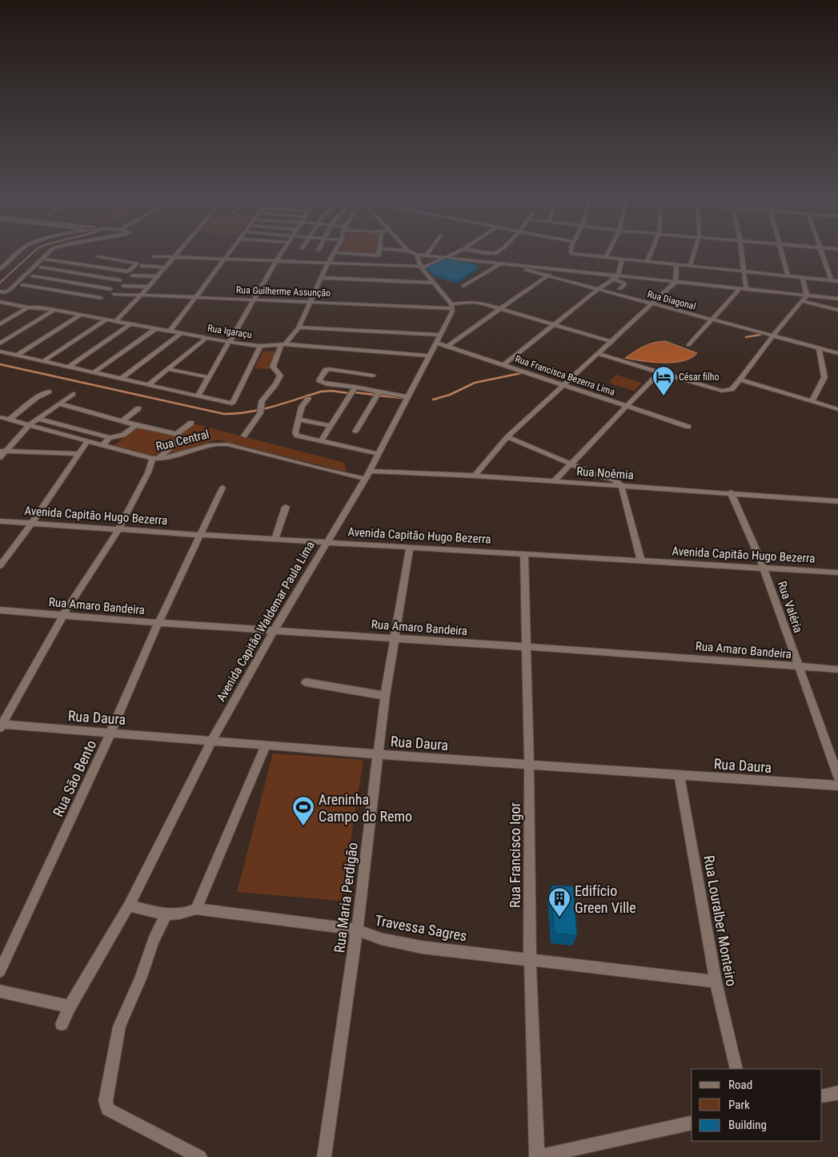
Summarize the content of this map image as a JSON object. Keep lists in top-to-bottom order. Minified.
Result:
{"streets":{"street":["Rua Guilherme Assunção","Rua Diagonal","Rua Igaraçu","Rua Francisca Bezerra Lima","Rua Central","Rua Noêmia","Avenida Capitão Hugo Bezerra","Rua Amaro Bandeira","Rua Valéria","Avenida Capitão Waldemar Paula Lima","Rua Daura","Rua São Bento","Rua Francisco Igor","Rua Maria Perdigão","Rua Louralber Monteiro","Travessa Sagres"]},"crossings":[["Rua Guilherme Assunção","Avenida Capitão Waldemar Paula Lima"],["Rua Igaraçu","Avenida Capitão Waldemar Paula Lima"],["Rua Francisca Bezerra Lima","Avenida Capitão Waldemar Paula Lima"],["Rua Central","Avenida Capitão Waldemar Paula Lima"],["Rua Noêmia","Rua Valéria"],["Rua Noêmia","Avenida Capitão Waldemar Paula Lima"],["Avenida Capitão Hugo Bezerra","Rua Valéria"],["Avenida Capitão Hugo Bezerra","Avenida Capitão Waldemar Paula Lima"],["Avenida Capitão Hugo Bezerra","Rua São Bento"],["Avenida Capitão Hugo Bezerra","Rua Francisco Igor"],["Avenida Capitão Hugo Bezerra","Rua Maria Perdigão"],["Rua Amaro Bandeira","Rua Valéria"],["Rua Amaro Bandeira","Avenida Capitão Waldemar Paula Lima"],["Rua Amaro Bandeira","Rua São Bento"],["Rua Amaro Bandeira","Rua Francisco Igor"],["Rua Amaro Bandeira","Rua Maria Perdigão"],["Avenida Capitão Waldemar Paula Lima","Rua Daura"],["Avenida Capitão Waldemar Paula Lima","Travessa Sagres"],["Rua Daura","Rua São Bento"],["Rua Daura","Rua Francisco Igor"],["Rua Daura","Rua Maria Perdigão"],["Rua Daura","Rua Louralber Monteiro"],["Rua Francisco Igor","Travessa Sagres"],["Rua Maria Perdigão","Travessa Sagres"],["Rua Louralber Monteiro","Travessa Sagres"]],"places":{"hotel":["César filho"],"sports":["Areninha Campo do Remo"],"building":["Edifício Green Ville"]},"legend":["Road","Park","Building"]}
